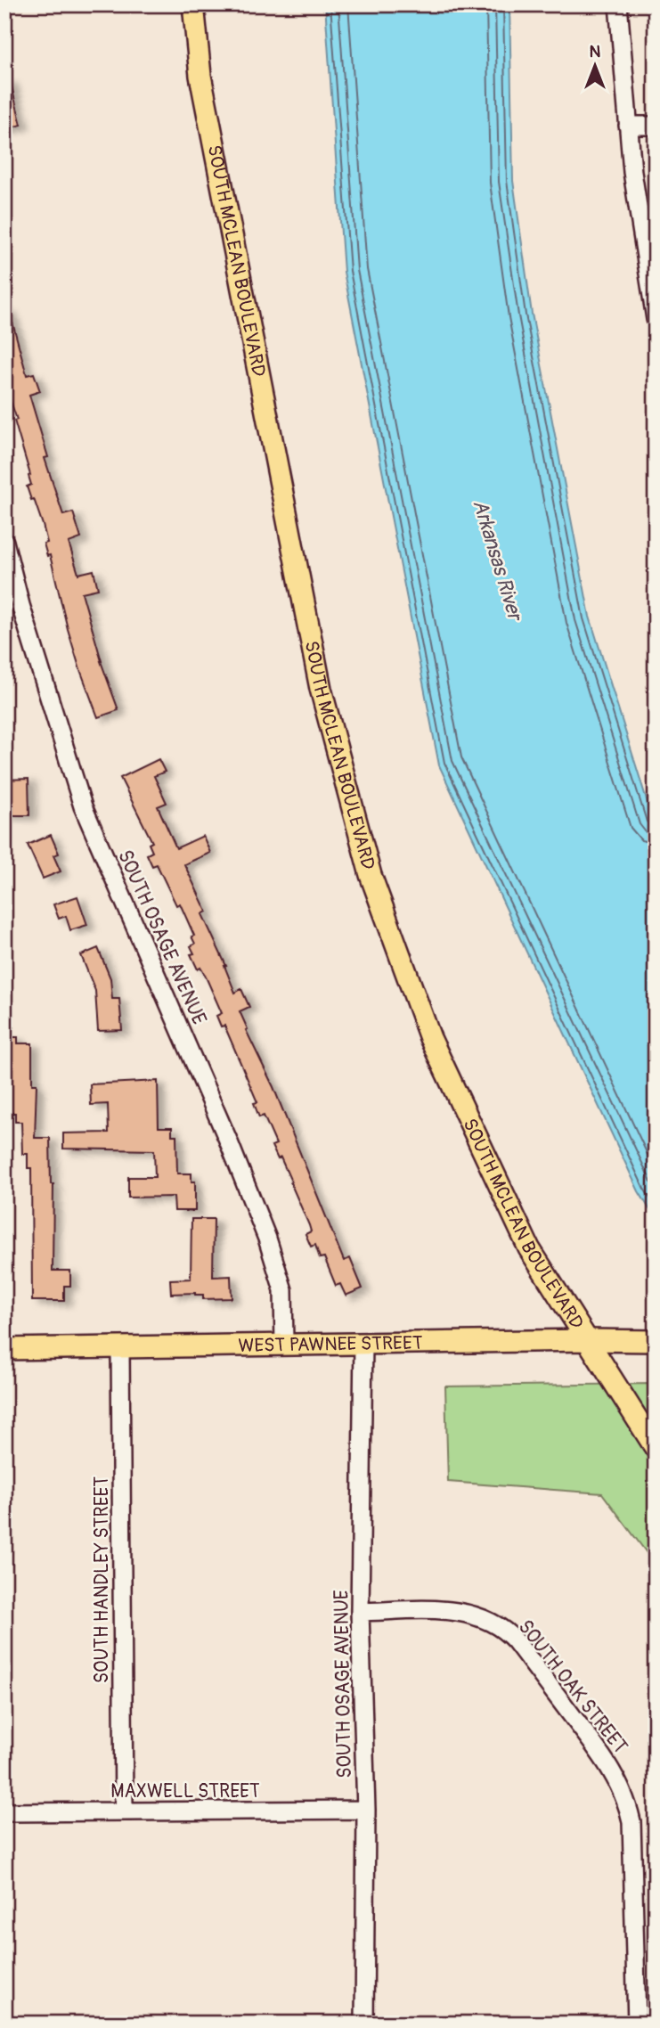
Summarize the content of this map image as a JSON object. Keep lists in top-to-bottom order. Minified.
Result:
{"streets":{"main road":["SOUTH MCLEAN BOULEVARD","WEST PAWNEE STREET"],"street":["SOUTH OSAGE AVENUE","SOUTH HANDLEY STREET","SOUTH OAK STREET","MAXWELL STREET"]},"crossings":[["SOUTH MCLEAN BOULEVARD","WEST PAWNEE STREET"],["SOUTH OSAGE AVENUE","WEST PAWNEE STREET"],["SOUTH OSAGE AVENUE","SOUTH OAK STREET"],["SOUTH OSAGE AVENUE","MAXWELL STREET"],["WEST PAWNEE STREET","SOUTH HANDLEY STREET"],["SOUTH HANDLEY STREET","MAXWELL STREET"]],"water":["Arkansas River"],"north":"top"}
